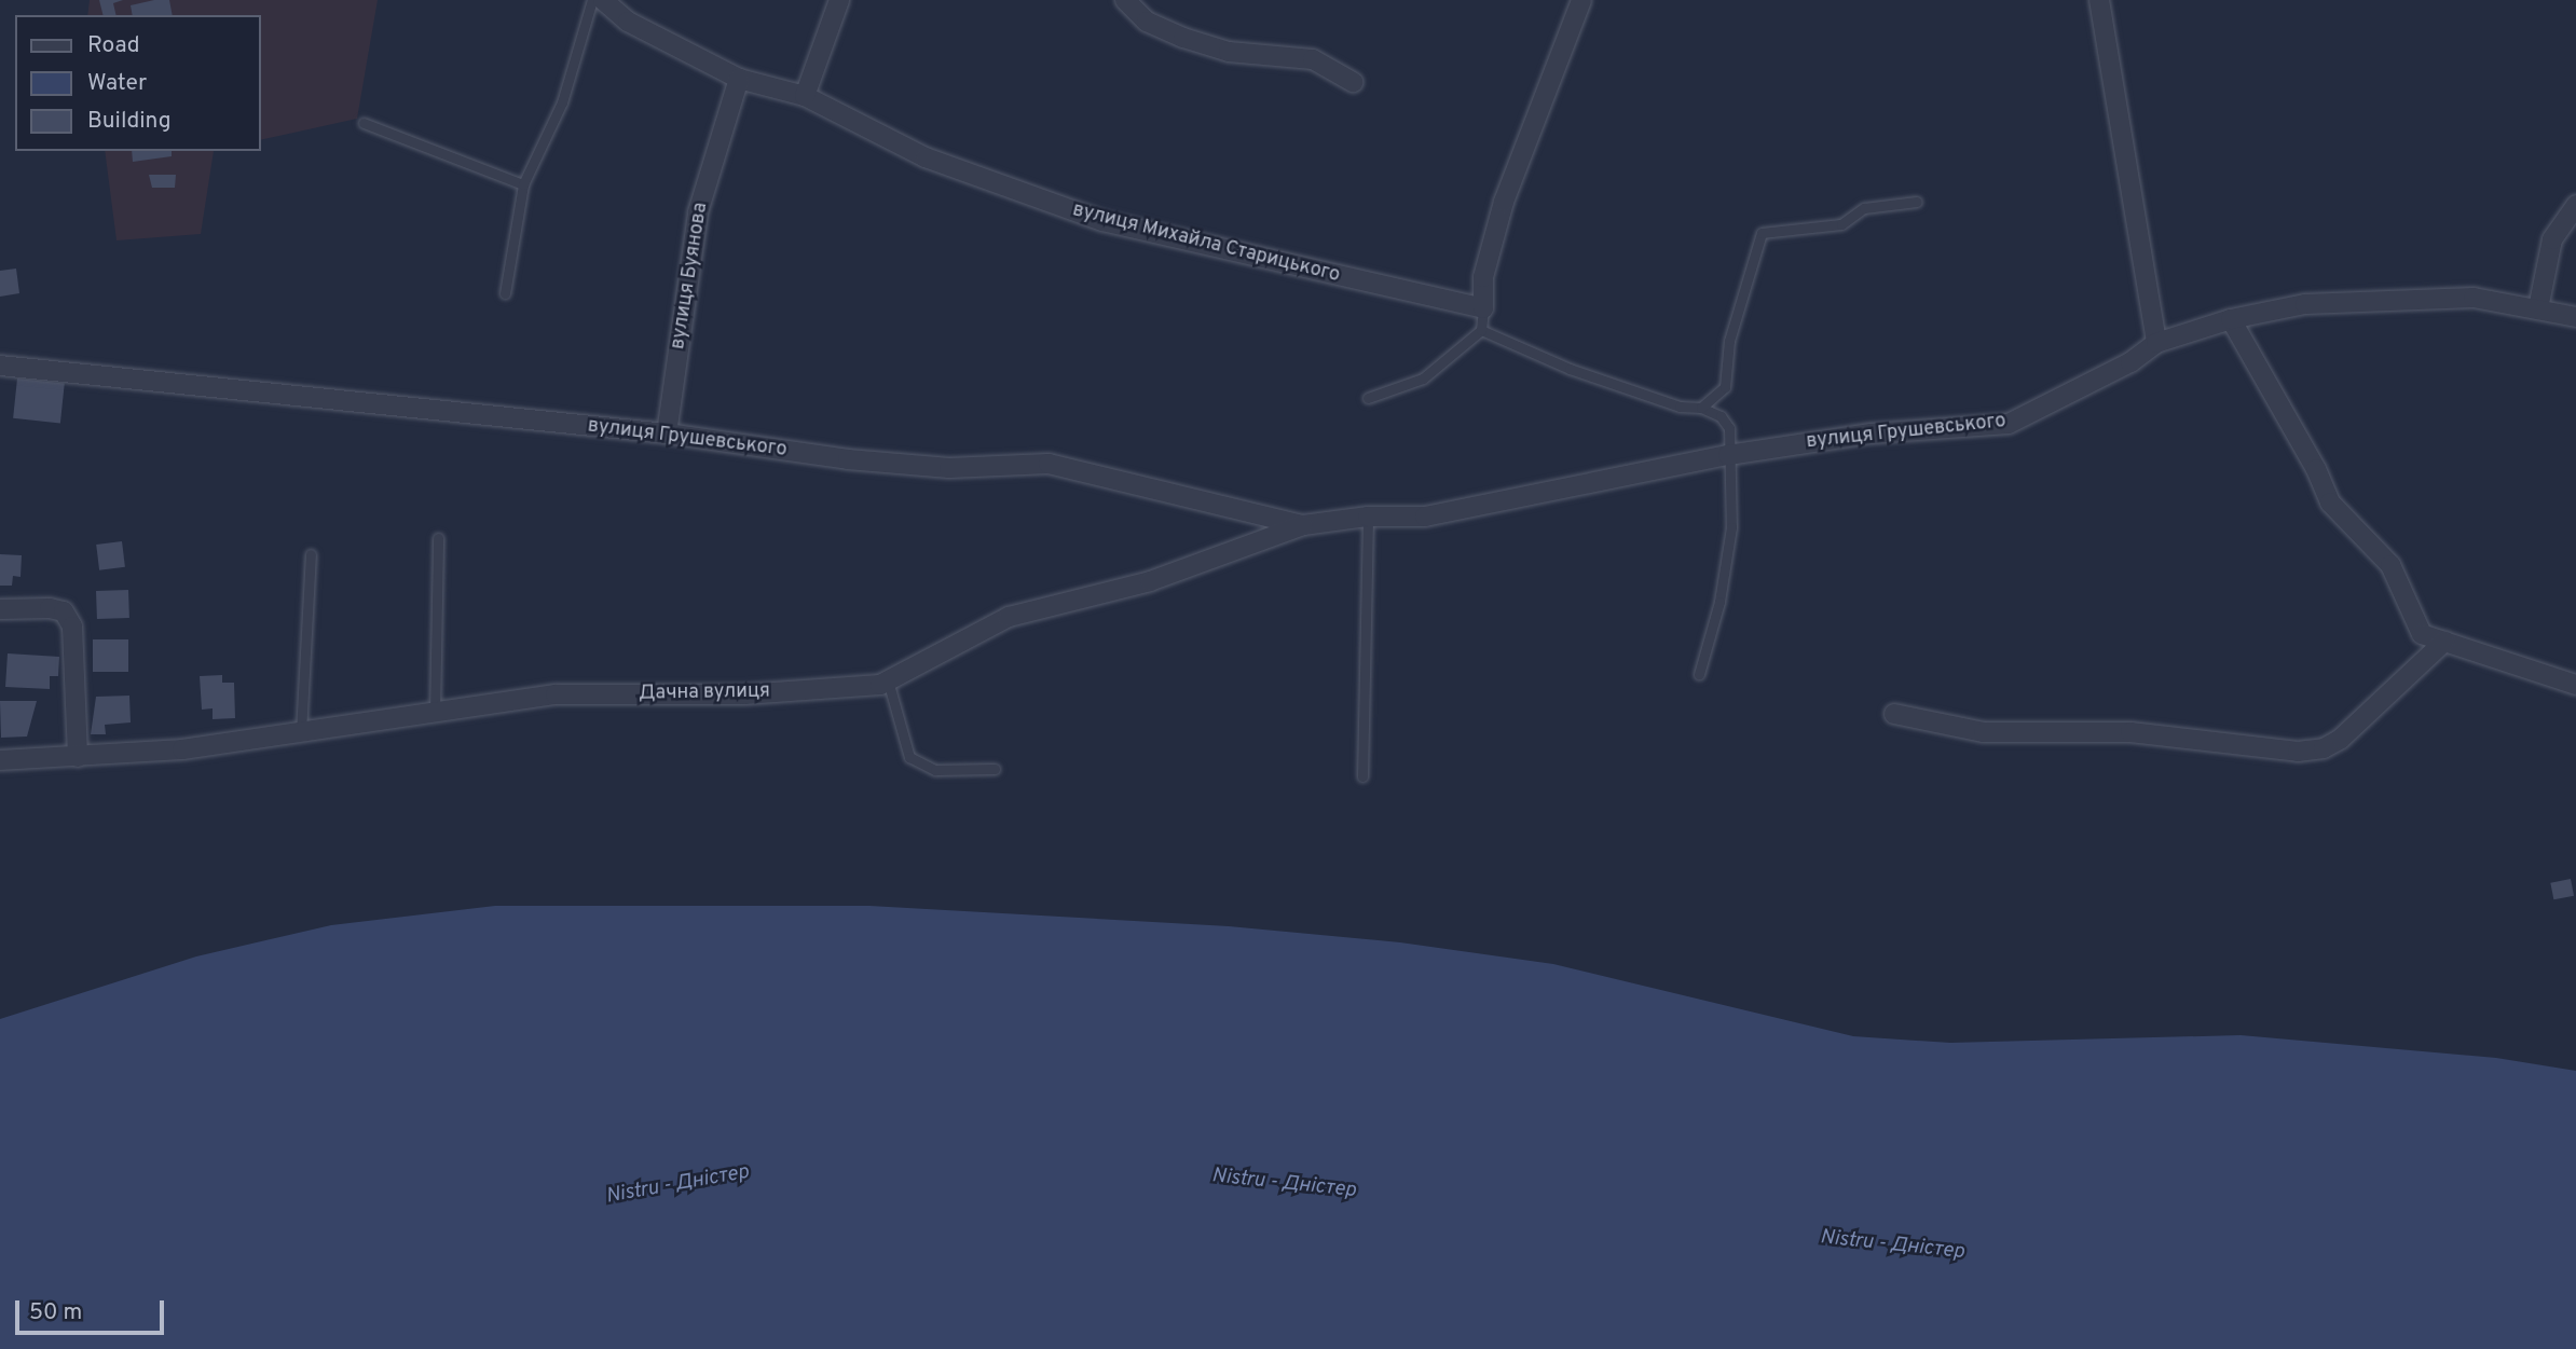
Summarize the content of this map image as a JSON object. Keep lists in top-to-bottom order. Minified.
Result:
{"streets":{"street":["вулиця Михайла Старицького","вулиця Буянова","вулиця Грушевського","Дачна вулиця"]},"crossings":[["вулиця Михайла Старицького","вулиця Буянова"],["вулиця Буянова","вулиця Грушевського"],["вулиця Грушевського","Дачна вулиця"]],"water":["Nistru - Дністер"],"legend":["Road","Water","Building"],"scale_bar":"50 m"}
